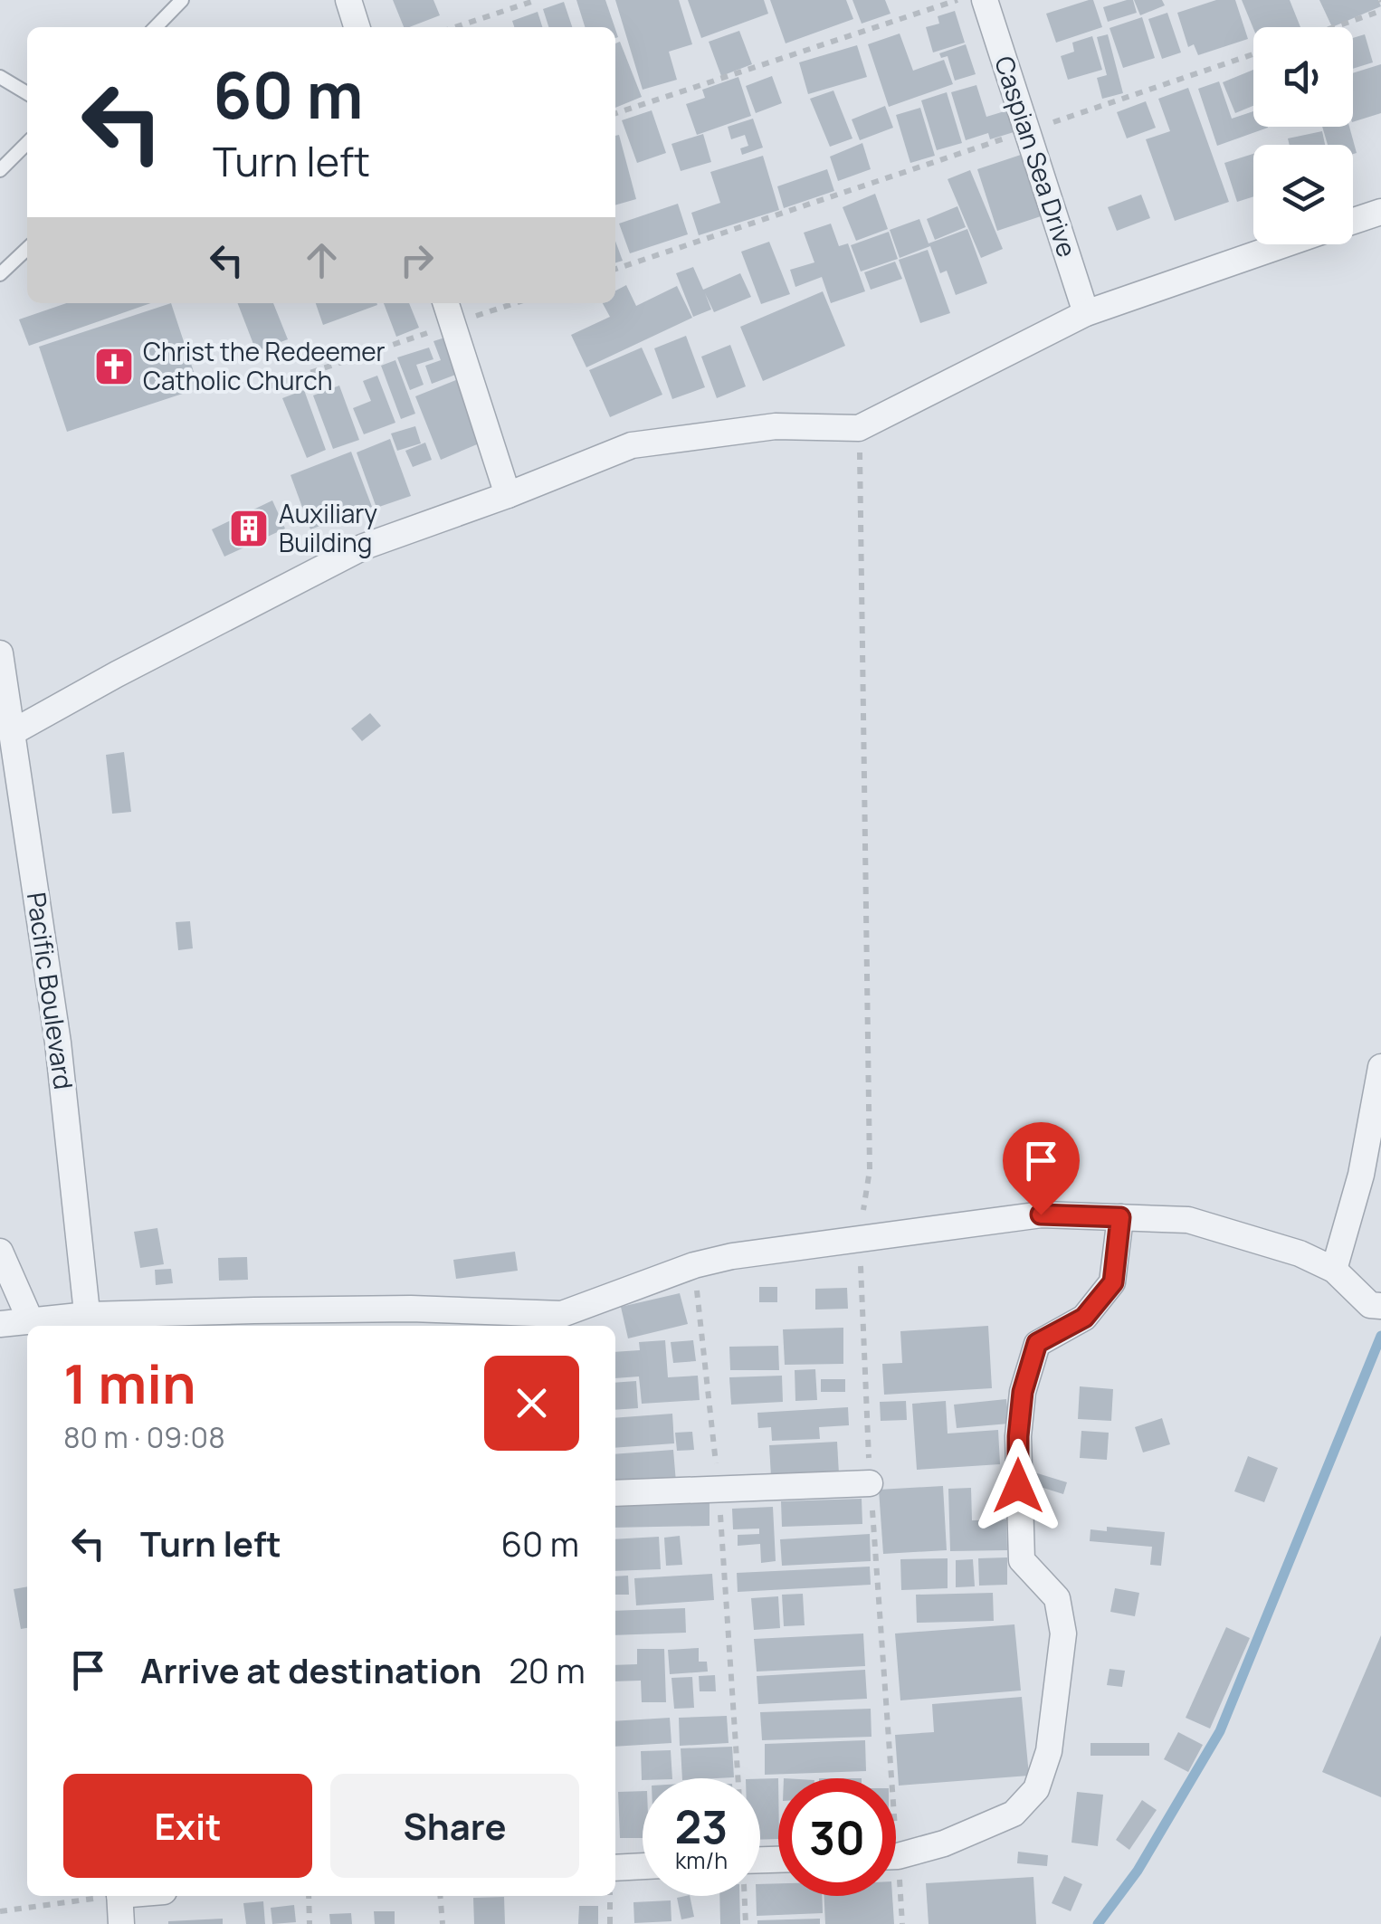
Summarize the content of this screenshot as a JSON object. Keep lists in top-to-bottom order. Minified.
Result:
{"streets":{"street":["Caspian Sea Drive","Pacific Boulevard"]},"places":{"church":["Christ the Redeemer Catholic Church"],"building":["Auxiliary Building"]},"page":{"turn":["60 m","Turn left"],"heading":["1 min","80 m · 09:08"],"list":[{"name":"Turn left","value":"60 m"},{"name":"Arrive at destination","value":"20 m"}],"buttons":["Exit","Share"],"speed":"23 km/h","limit":"30"}}
